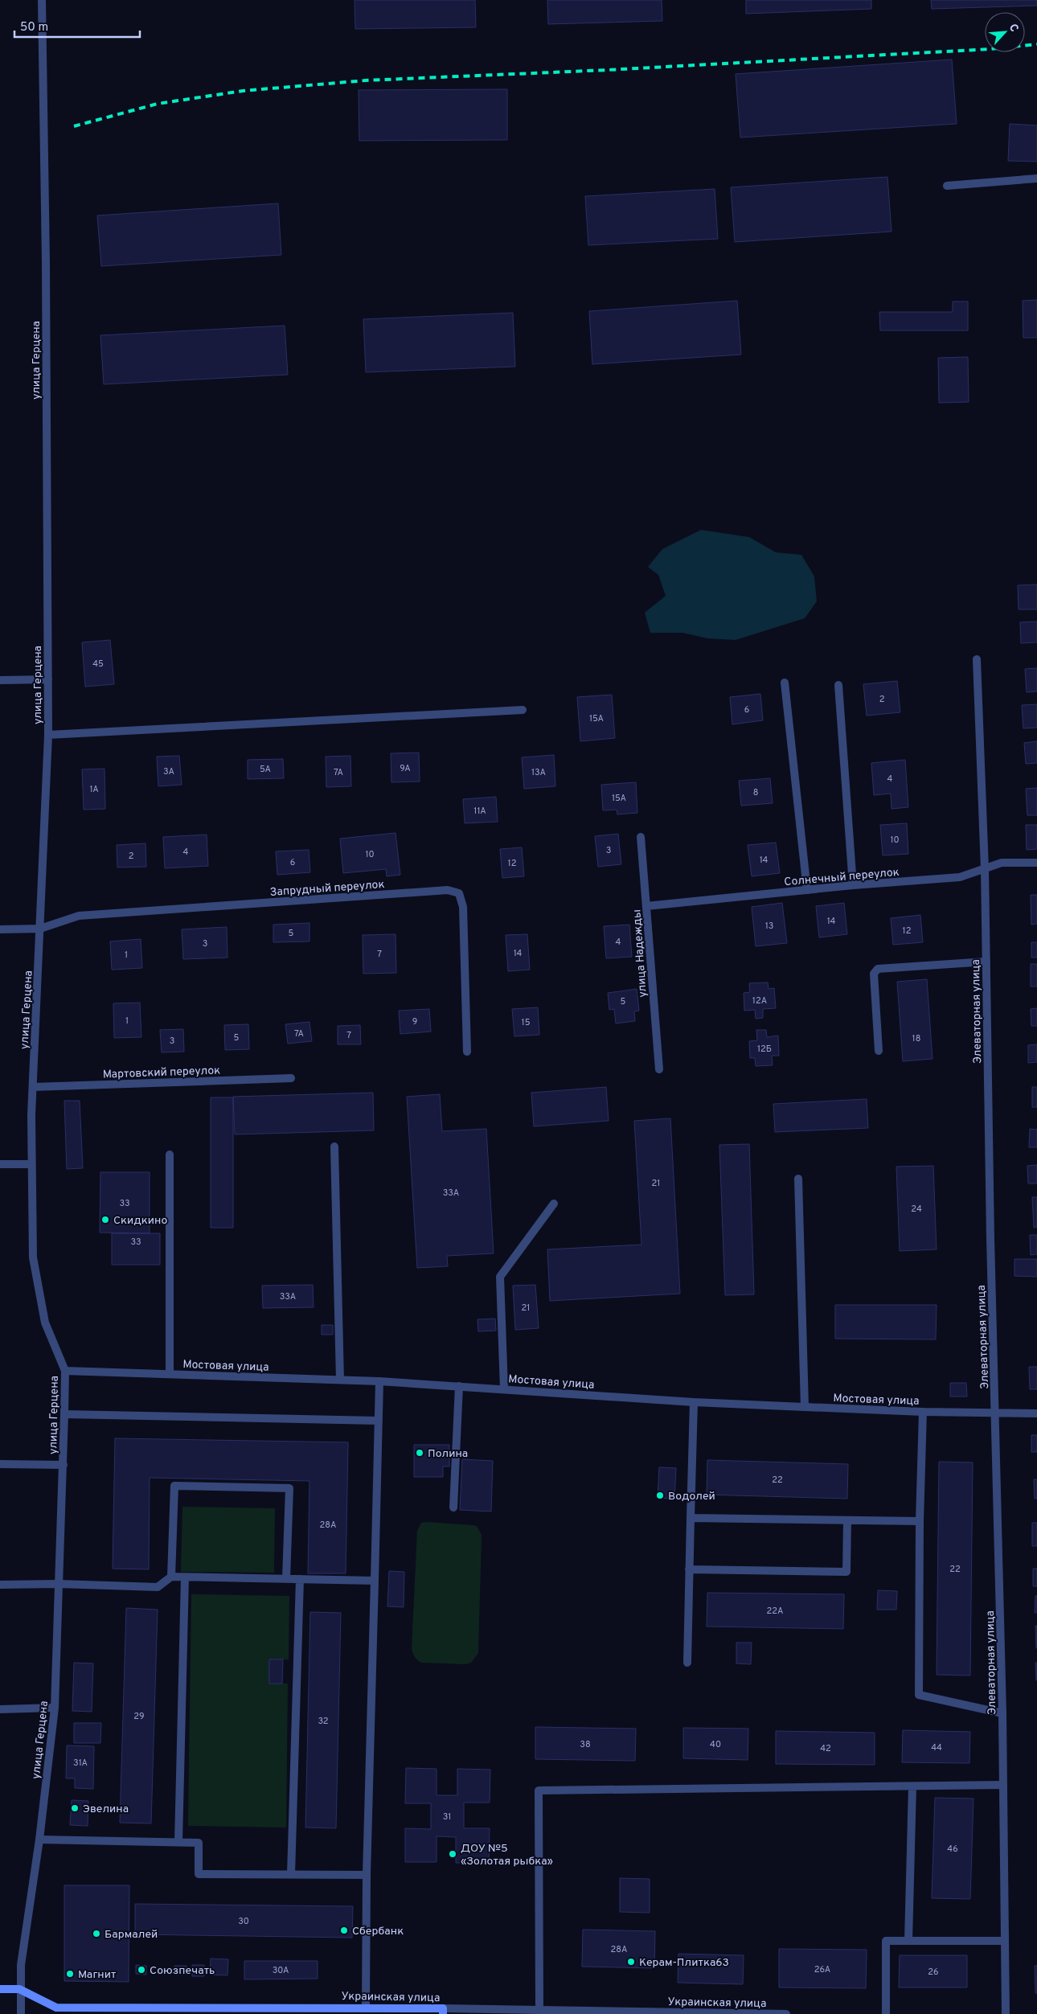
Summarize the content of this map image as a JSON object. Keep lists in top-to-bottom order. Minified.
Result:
{"streets":{"main road":["Украинская улица"],"street":["улица Герцена","Солнечный переулок","Запрудный переулок","улица Надежды","Элеваторная улица","Мартовский переулок","Мостовая улица"]},"crossings":[["улица Герцена","Запрудный переулок"],["улица Герцена","Мартовский переулок"],["улица Герцена","Мостовая улица"],["улица Герцена","Украинская улица"],["Солнечный переулок","улица Надежды"],["Солнечный переулок","Элеваторная улица"],["Элеваторная улица","Мостовая улица"]],"places":["Скидкино","Полина","Водолей","Эвелина","ДОУ №5 «Золотая рыбка»","Сбербанк","Бармалей","Керам-Плитка63","Союзпечать","Магнит"],"house_numbers":["45","2","6","15А","9А","5А","3А","7А","13А","4","1А","8","15А","11А","10","3","4","10","2","14","6","12","14","13","12","5","4","3","14","7","1","12А","5","1","9","15","7А","7","5","18","3","12Б","21","33А","33","24","33","33А","21","22","28А","22","22А","29","32","38","40","44","42","31А","31","46","30","28А","26А","30А","26"],"scale_bar":"50 m","north":"top right"}
